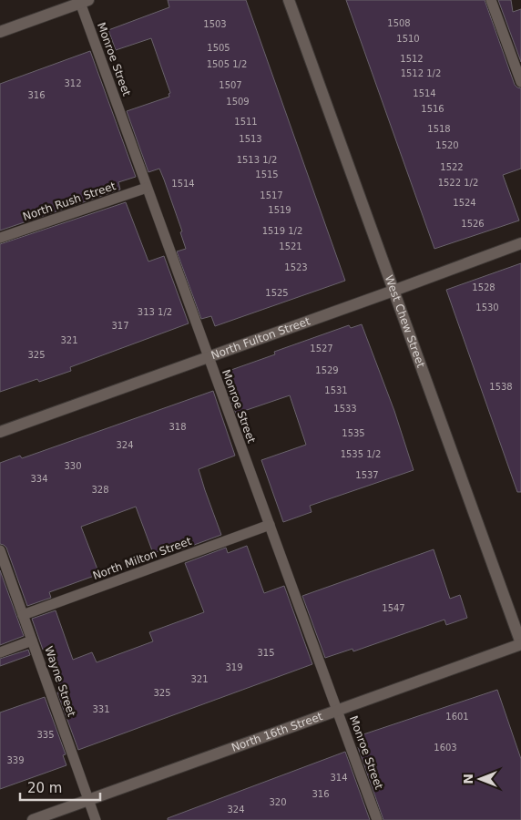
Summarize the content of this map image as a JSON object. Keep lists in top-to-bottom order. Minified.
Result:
{"streets":{"street":["West Chew Street","North Fulton Street","North 16th Street"],"lane":["Monroe Street","North Rush Street","North Milton Street","Wayne Street"]},"crossings":[["Monroe Street","North Rush Street"],["Monroe Street","North Fulton Street"],["Monroe Street","North Milton Street"],["Monroe Street","North 16th Street"],["West Chew Street","North Fulton Street"],["West Chew Street","North 16th Street"],["North Milton Street","Wayne Street"],["Wayne Street","North 16th Street"]],"house_numbers":["1508","1503","1510","1505","1512","1505 1/2","1512 1/2","312","1507","1514","316","1509","1516","1511","1518","1513","1520","1513 1/2","1522","1515","1522 1/2","1514","1517","1524","1519","1526","1519 1/2","1521","1523","1528","1525","1530","313 1/2","317","321","1527","325","1529","1538","1531","1533","318","1535","324","1535 1/2","330","1537","334","328","1547","315","319","321","325","331","1601","335","1603","339","314","316","320","324"],"scale_bar":"20 m","north":"left"}
